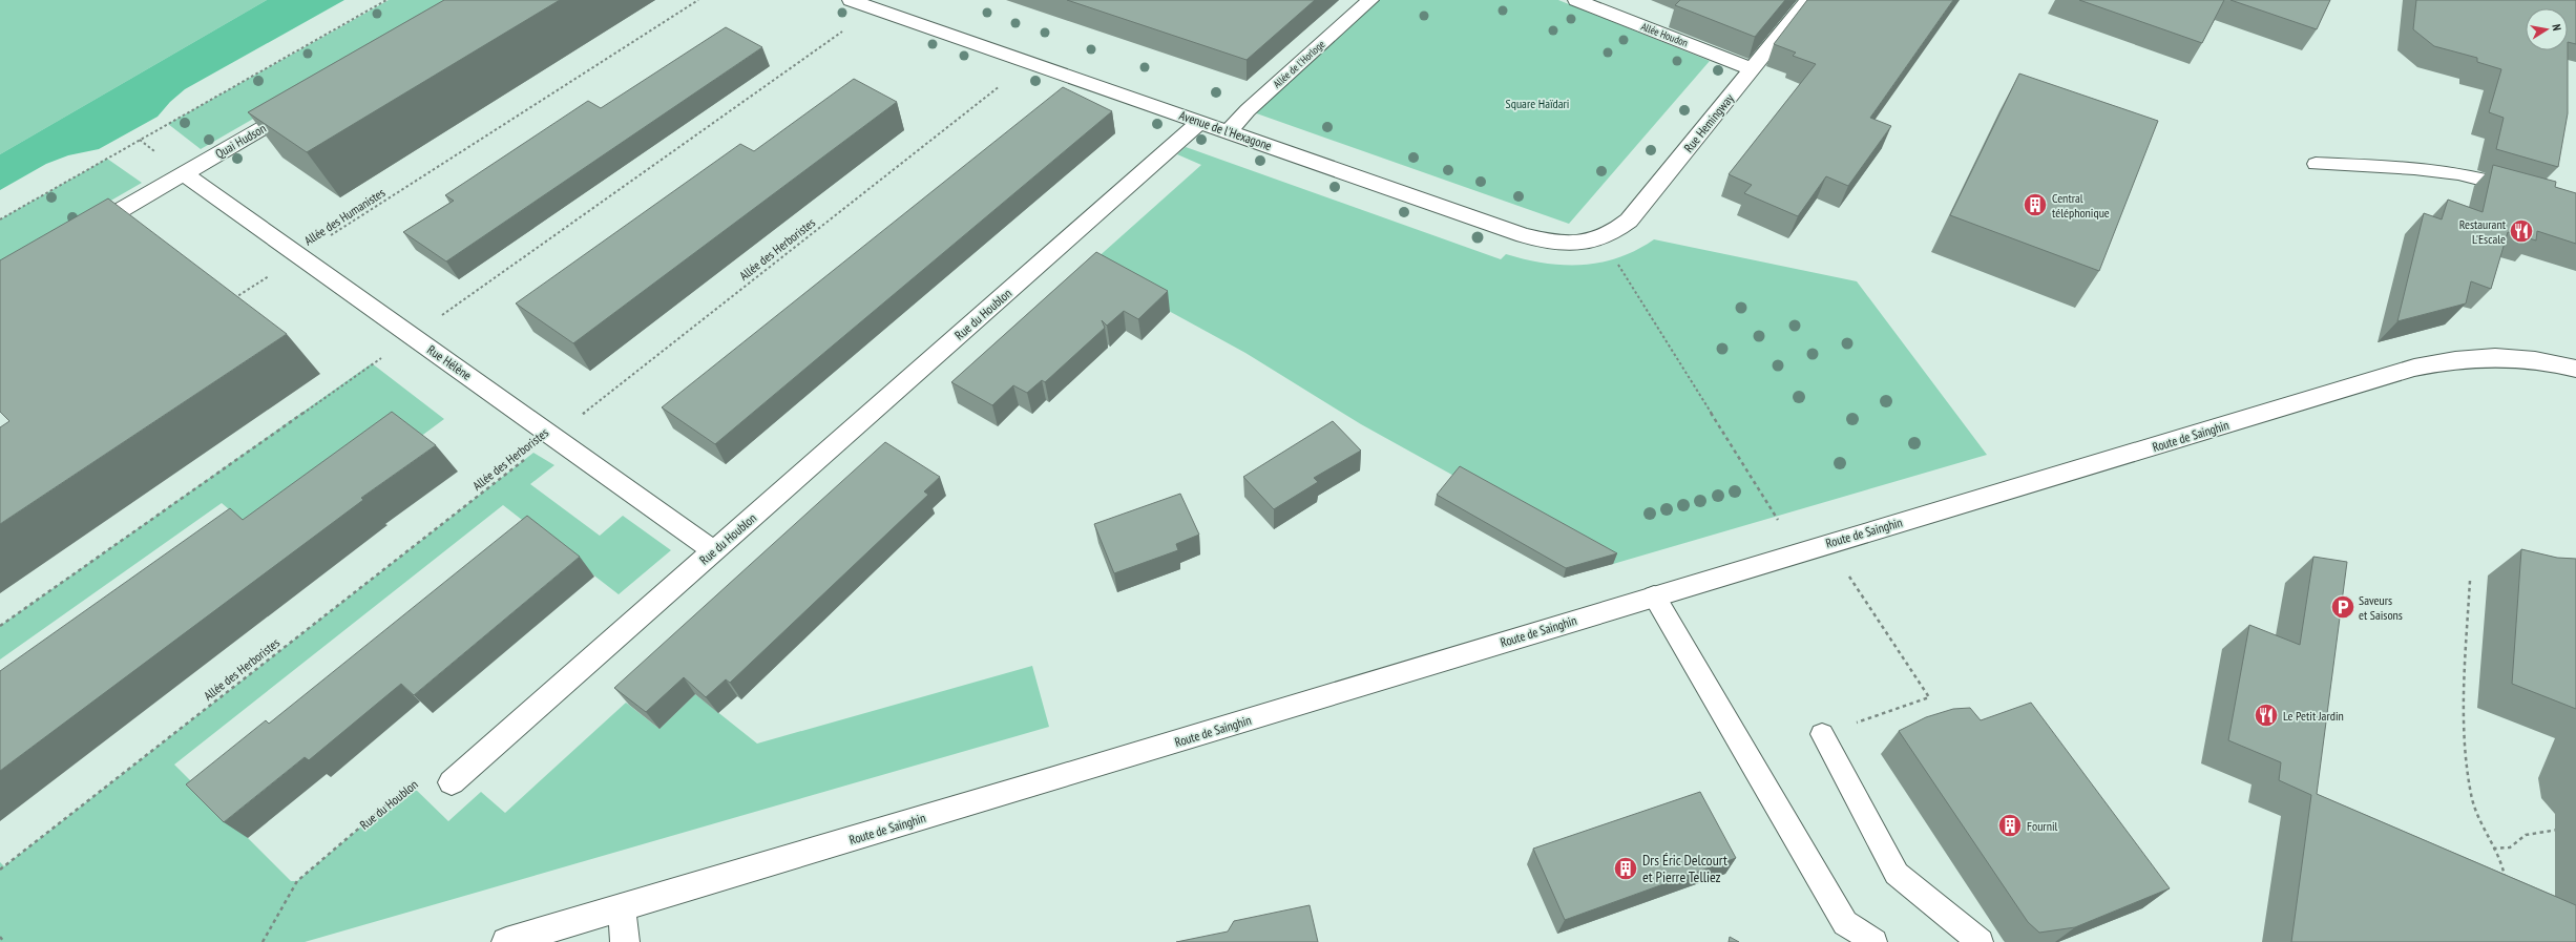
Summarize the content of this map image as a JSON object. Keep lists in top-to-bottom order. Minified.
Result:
{"streets":{"street":["Allée Houdon","Allée de l'Horloge","Rue Hemingway","Avenue de l'Hexagone","Quai Hudson","Rue du Houblon","Rue Hélène","Route de Sainghin"],"path":["Allée des Humanistes","Allée des Herboristes"]},"crossings":[["Allée Houdon","Rue Hemingway"],["Allée de l'Horloge","Avenue de l'Hexagone"],["Rue Hemingway","Avenue de l'Hexagone"],["Avenue de l'Hexagone","Allée des Herboristes"],["Avenue de l'Hexagone","Rue du Houblon"],["Quai Hudson","Rue Hélène"],["Allée des Humanistes","Rue Hélène"],["Allée des Herboristes","Rue Hélène"],["Rue du Houblon","Rue Hélène"]],"parks":["Square Haïdari"],"places":{"building":["Central téléphonique","Fournil","Drs Éric Delcourt et Pierre Telliez"],"restaurant":["Restaurant L'Escale","Le Petit Jardin"],"parking":["Saveurs et Saisons"]},"north":"right"}
